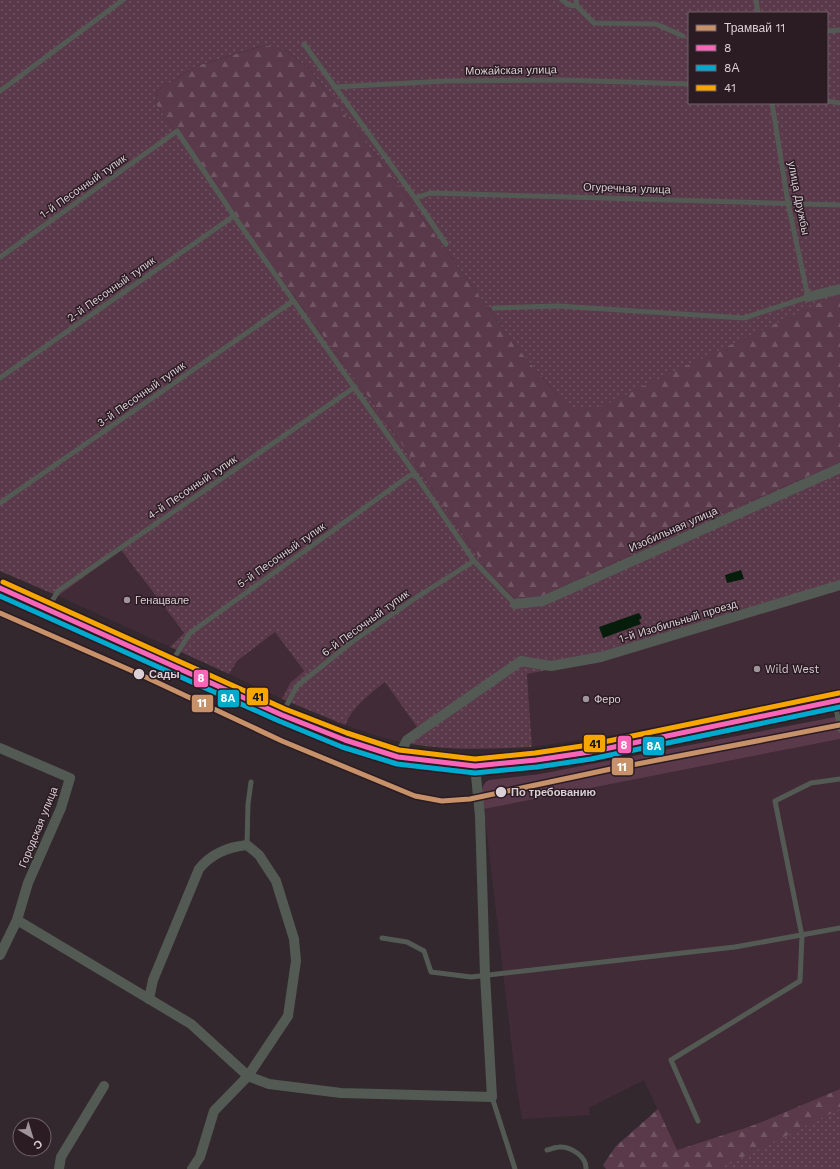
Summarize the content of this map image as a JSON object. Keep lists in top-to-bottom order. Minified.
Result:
{"streets":{"street":["Изобильная улица","1-й Изобильный проезд","Городская улица"],"lane":["Можайская улица","1-й Песочный тупик","Огуречная улица","улица Дружбы","2-й Песочный тупик","3-й Песочный тупик","4-й Песочный тупик","5-й Песочный тупик","6-й Песочный тупик"]},"crossings":[["1-й Песочный тупик","2-й Песочный тупик"],["Огуречная улица","улица Дружбы"]],"places":["Генацвале","Wild West","Сады","Феро","По требованию"],"lines":["transit line 41","transit line 8","transit line 8А","tram line 11"],"legend":["Трамвай 11","8","8А","41"],"north":"bottom right"}
